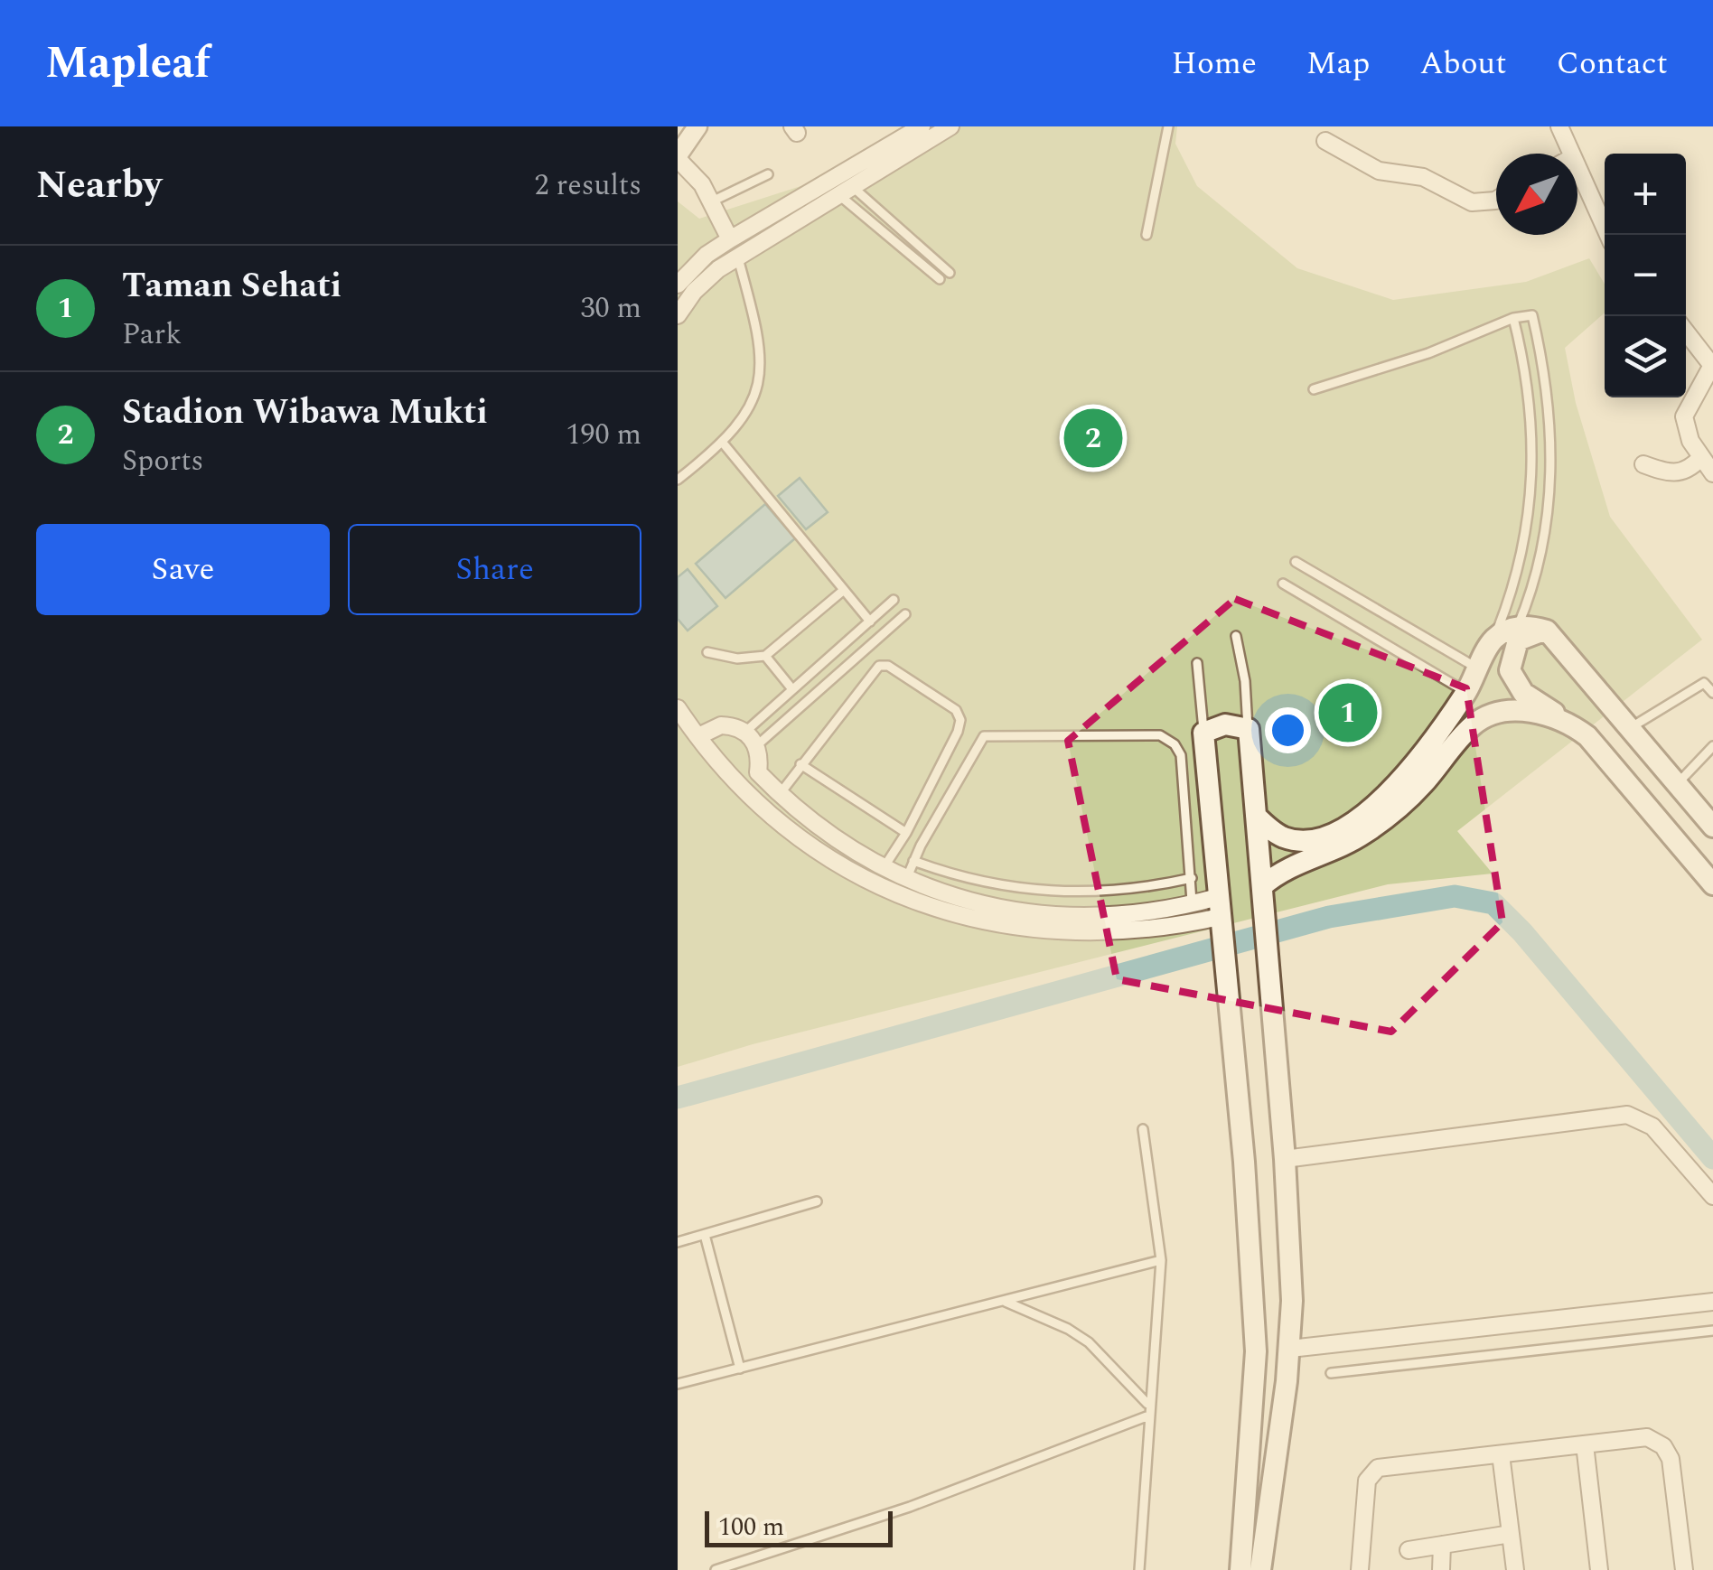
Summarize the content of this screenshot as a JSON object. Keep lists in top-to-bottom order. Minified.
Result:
{"scale_bar":"100 m","north":"bottom left","page":{"header":"Mapleaf","nav":["Home","Map","About","Contact"],"heading":["Nearby","2 results"],"map_buttons":["+","−"],"list":[{"mark":"1","name":"Taman Sehati","note":"Park","value":"30 m"},{"mark":"2","name":"Stadion Wibawa Mukti","note":"Sports","value":"190 m"}],"pins":["2","1"],"buttons":["Save","Share"],"scale":"100 m"}}
